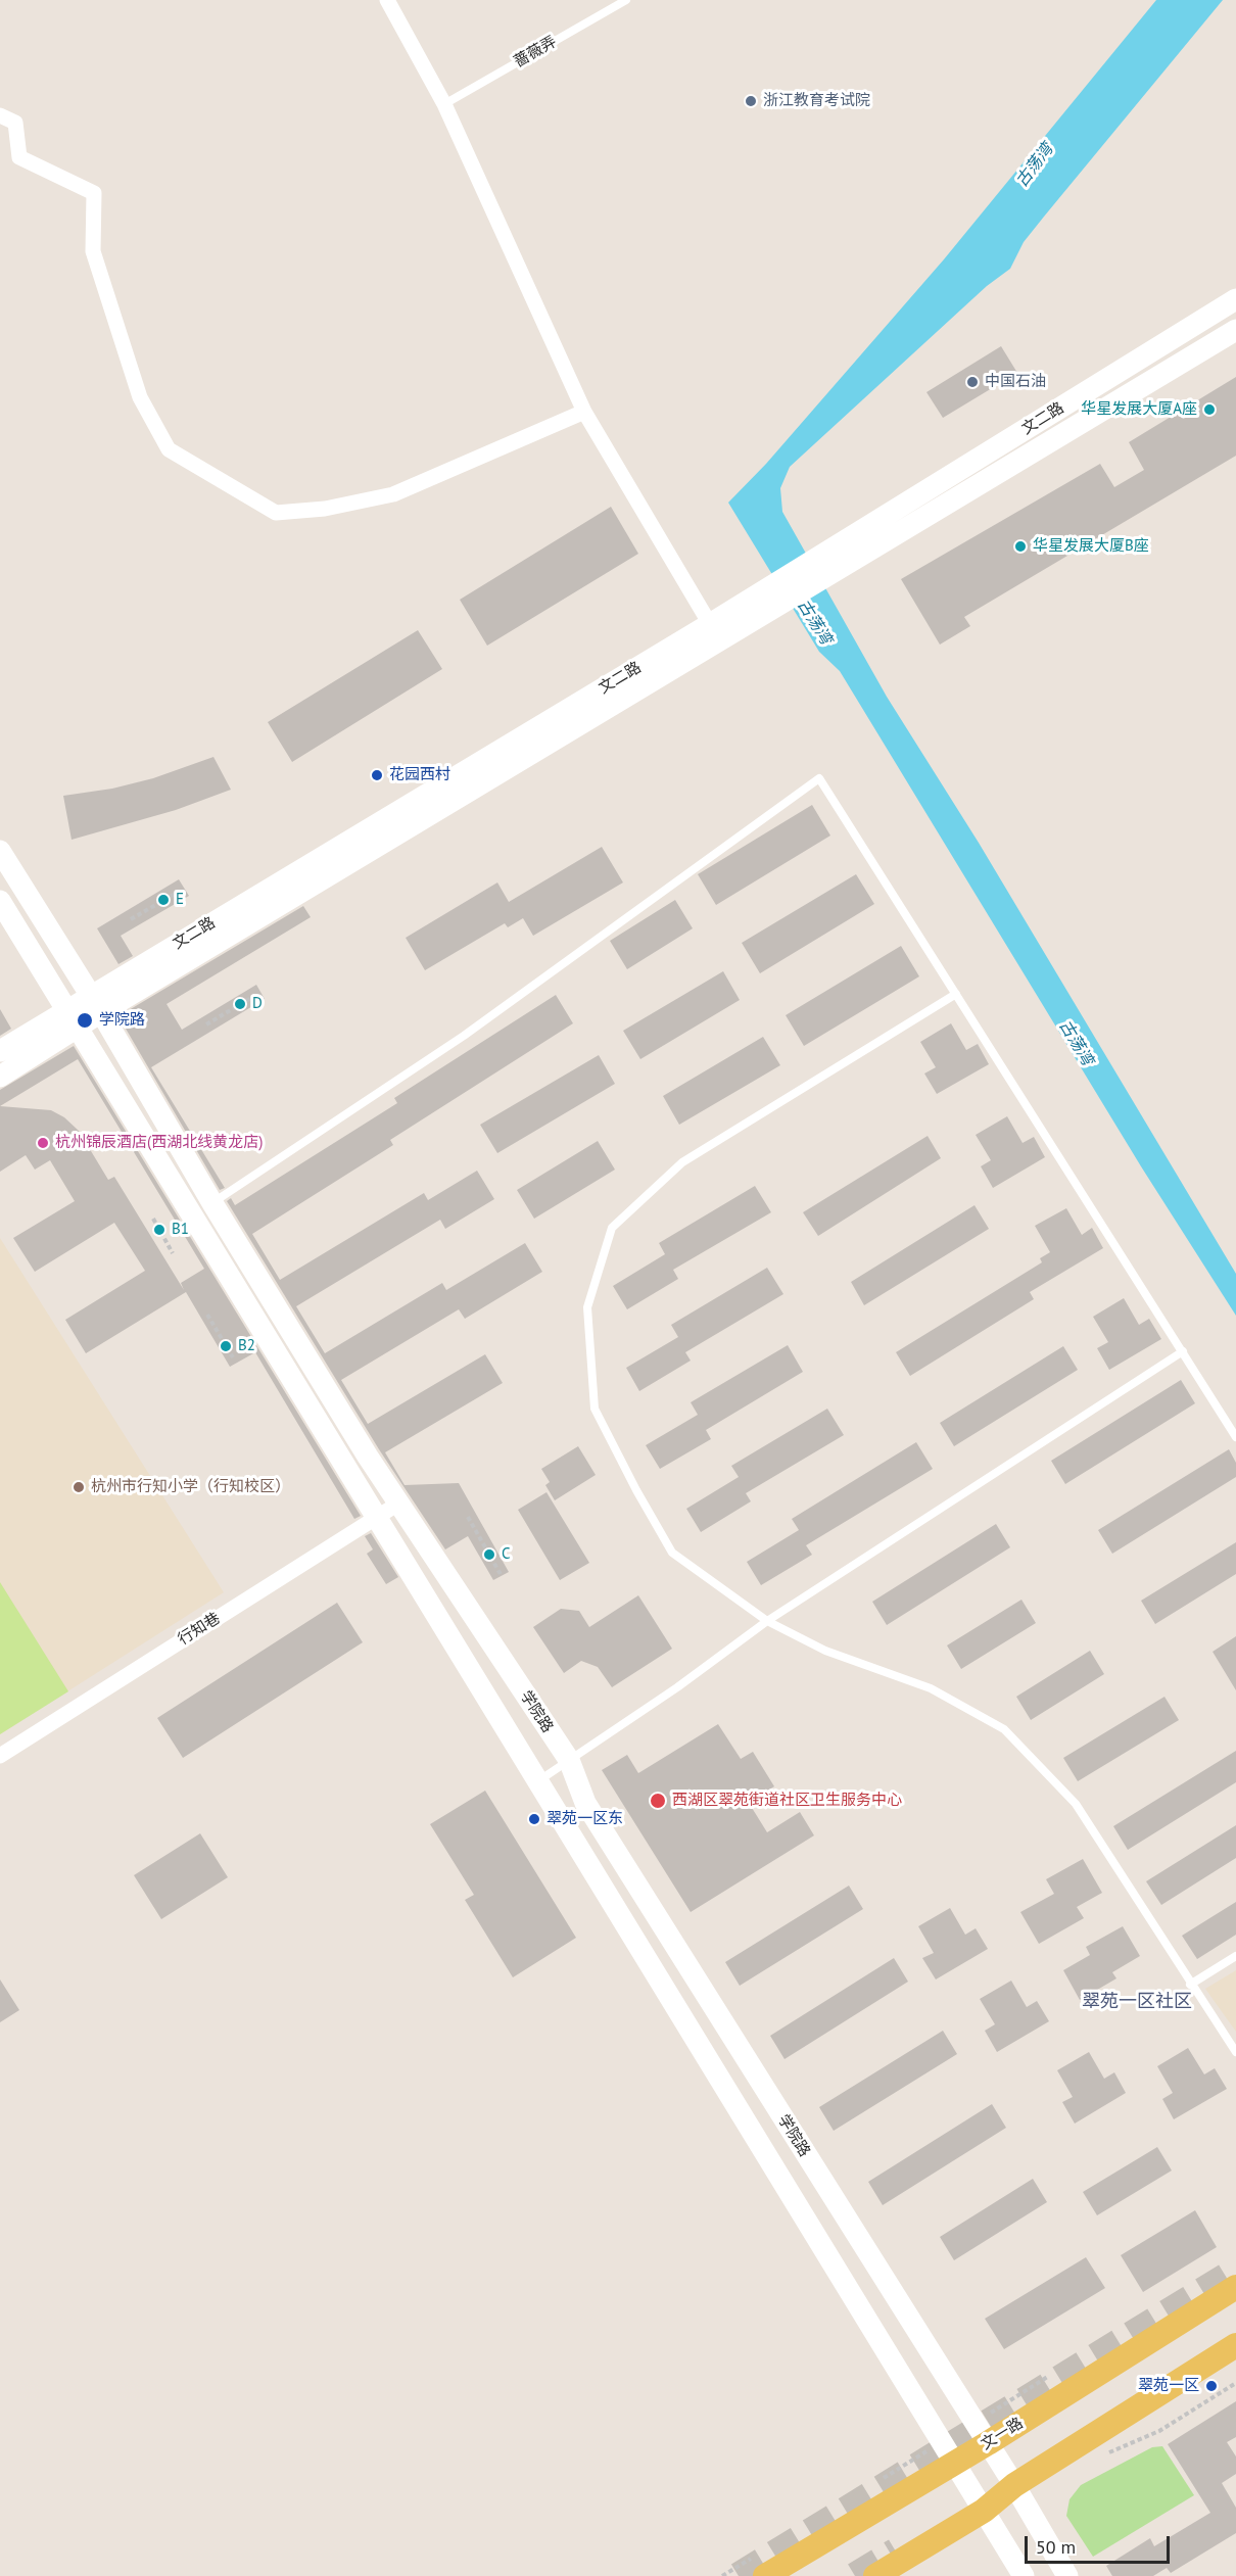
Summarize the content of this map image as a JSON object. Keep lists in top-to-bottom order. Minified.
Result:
{"streets":{"main road":["文二路","学院路","文一路"],"street":["行知巷"],"lane":["蔷薇弄"]},"crossings":[["文二路","学院路"],["行知巷","学院路"],["学院路","文一路"]],"districts":["翠苑一区社区"],"water":["古荡湾"],"places":["浙江教育考试院","中国石油","华星发展大厦A座","华星发展大厦B座","花园西村","E","D","学院路","杭州锦辰酒店(西湖北线黄龙店)","B1","B2","杭州市行知小学（行知校区）","C","西湖区翠苑街道社区卫生服务中心","翠苑一区东","翠苑一区"],"scale_bar":"50 m"}
